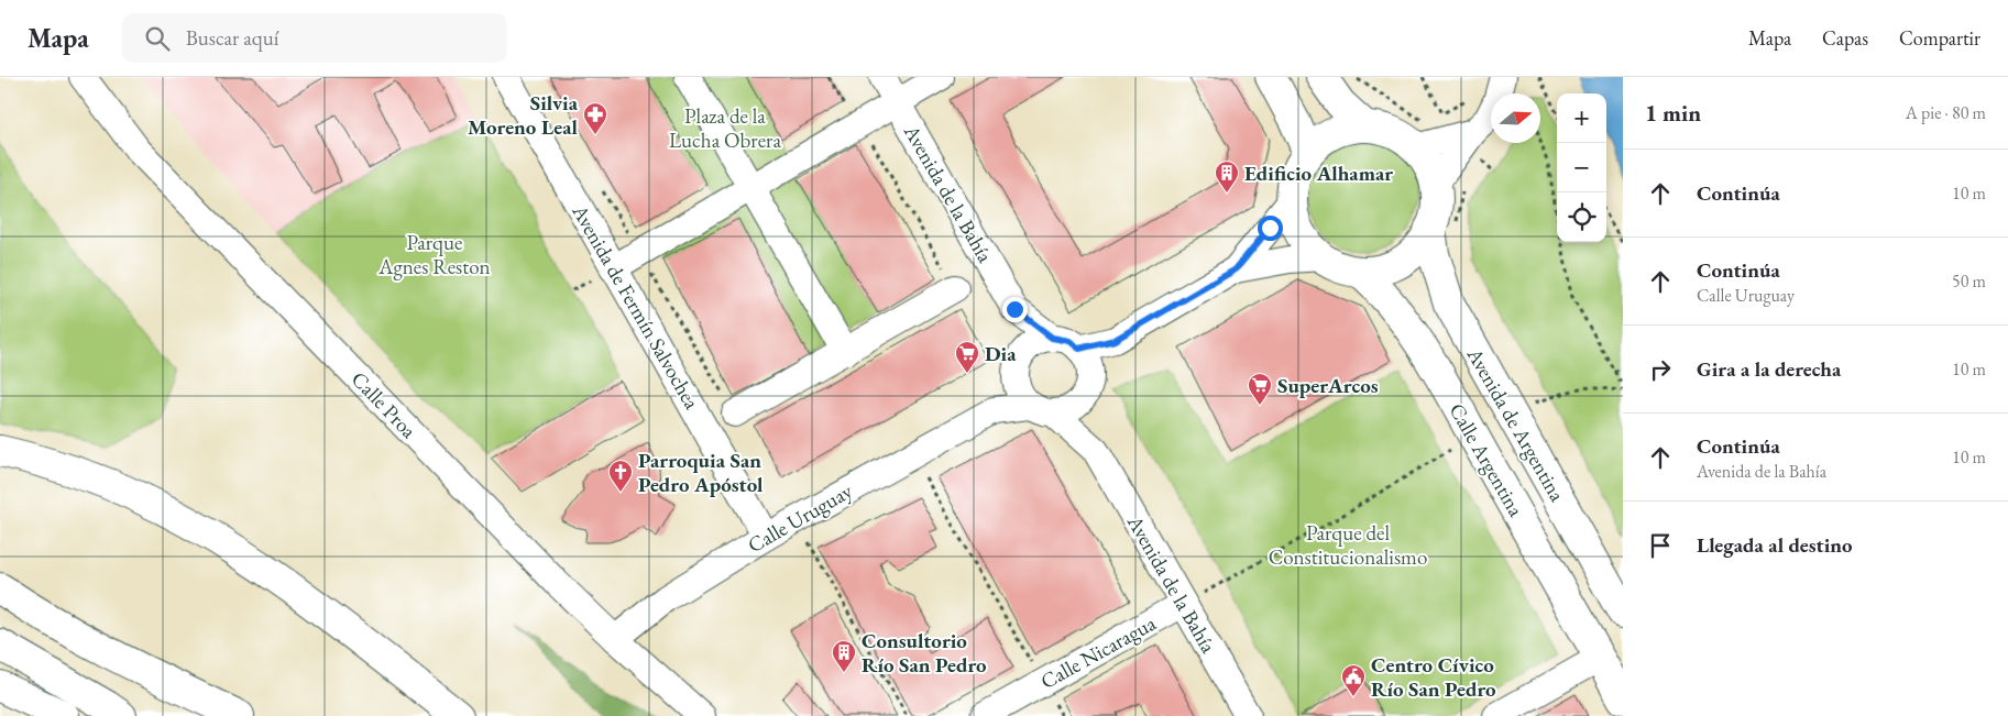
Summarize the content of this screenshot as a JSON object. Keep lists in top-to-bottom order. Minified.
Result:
{"streets":{"main road":["Avenida de Argentina","Calle Argentina"],"street":["Avenida de la Bahía","Avenida de Fermín Salvochea","Calle Proa","Calle Uruguay","Calle Nicaragua"]},"crossings":[["Avenida de la Bahía","Calle Uruguay"],["Avenida de la Bahía","Calle Nicaragua"],["Avenida de Fermín Salvochea","Calle Uruguay"],["Calle Proa","Calle Uruguay"],["Avenida de Argentina","Calle Argentina"]],"parks":["Plaza de la Lucha Obrera","Parque Agnes Reston","Parque del Constitucionalismo"],"places":{"pharmacy":["Silvia Moreno Leal"],"building":["Edificio Alhamar","Consultorio Río San Pedro"],"supermarket":["Dia","SuperArcos"],"church":["Parroquia San Pedro Apóstol"],"public building":["Centro Cívico Río San Pedro"]},"north":"right","page":{"header":"Mapa","search":"Buscar aquí","nav":["Mapa","Capas","Compartir"],"heading":["1 min","A pie · 80 m"],"map_buttons":["+","−"],"list":[["Continúa","10 m"],["Continúa","Calle Uruguay","50 m"],["Gira a la derecha","10 m"],["Continúa","Avenida de la Bahía","10 m"],"Llegada al destino"]}}
